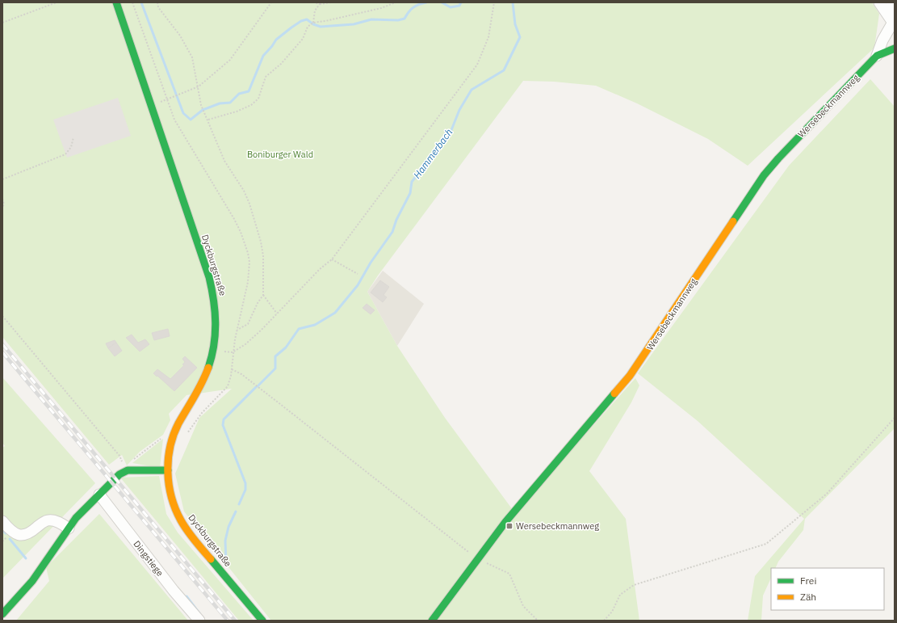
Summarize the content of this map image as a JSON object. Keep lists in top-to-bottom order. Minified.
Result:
{"streets":{"street":["Wersebeckmannweg","Dyckburgstraße","Dingstiege"]},"water":["Hammerbach"],"parks":["Boniburger Wald"],"places":{"transit":["Wersebeckmannweg"]},"legend":["Frei","Zäh"]}
